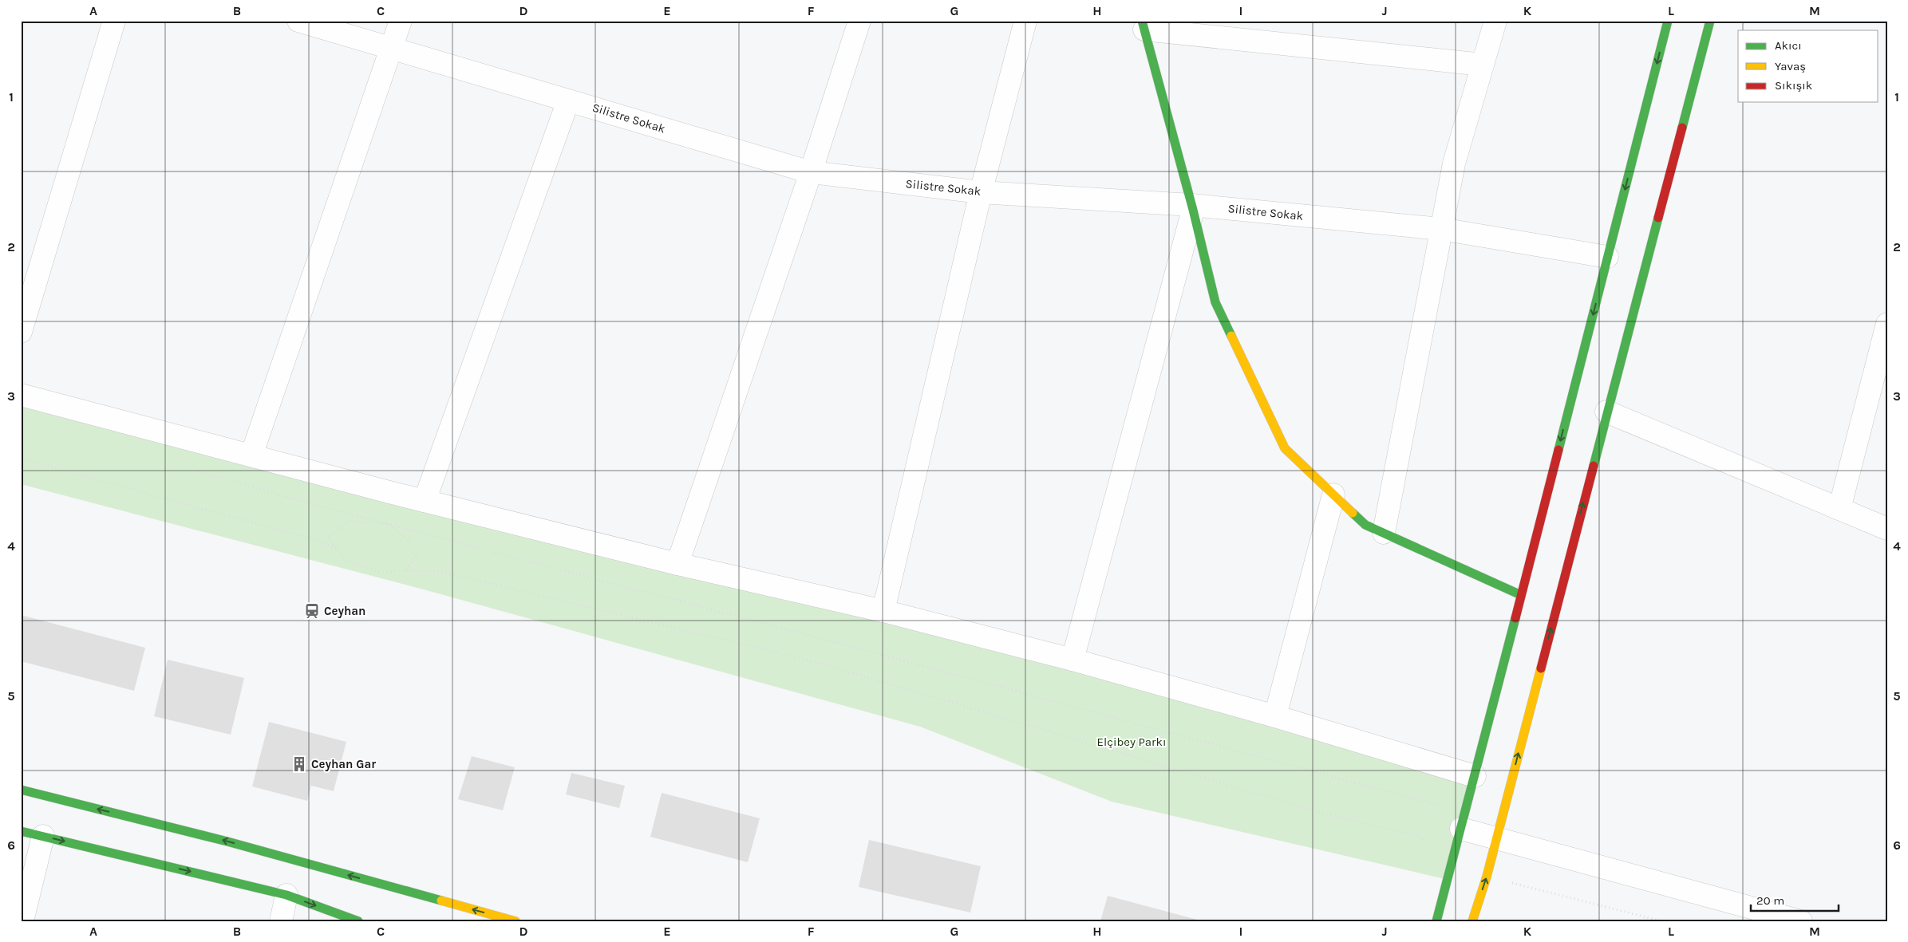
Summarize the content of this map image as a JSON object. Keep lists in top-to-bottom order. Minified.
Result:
{"streets":{"street":["Silistre Sokak"]},"parks":["Elçibey Parkı"],"places":{"station":["Ceyhan"],"building":["Ceyhan Gar"]},"legend":["Akıcı","Yavaş","Sıkışık"],"scale_bar":"20 m","grid":{"columns":["A","B","C","D","E","F","G","H","I","J","K","L","M"],"rows":["1","2","3","4","5","6"]}}
